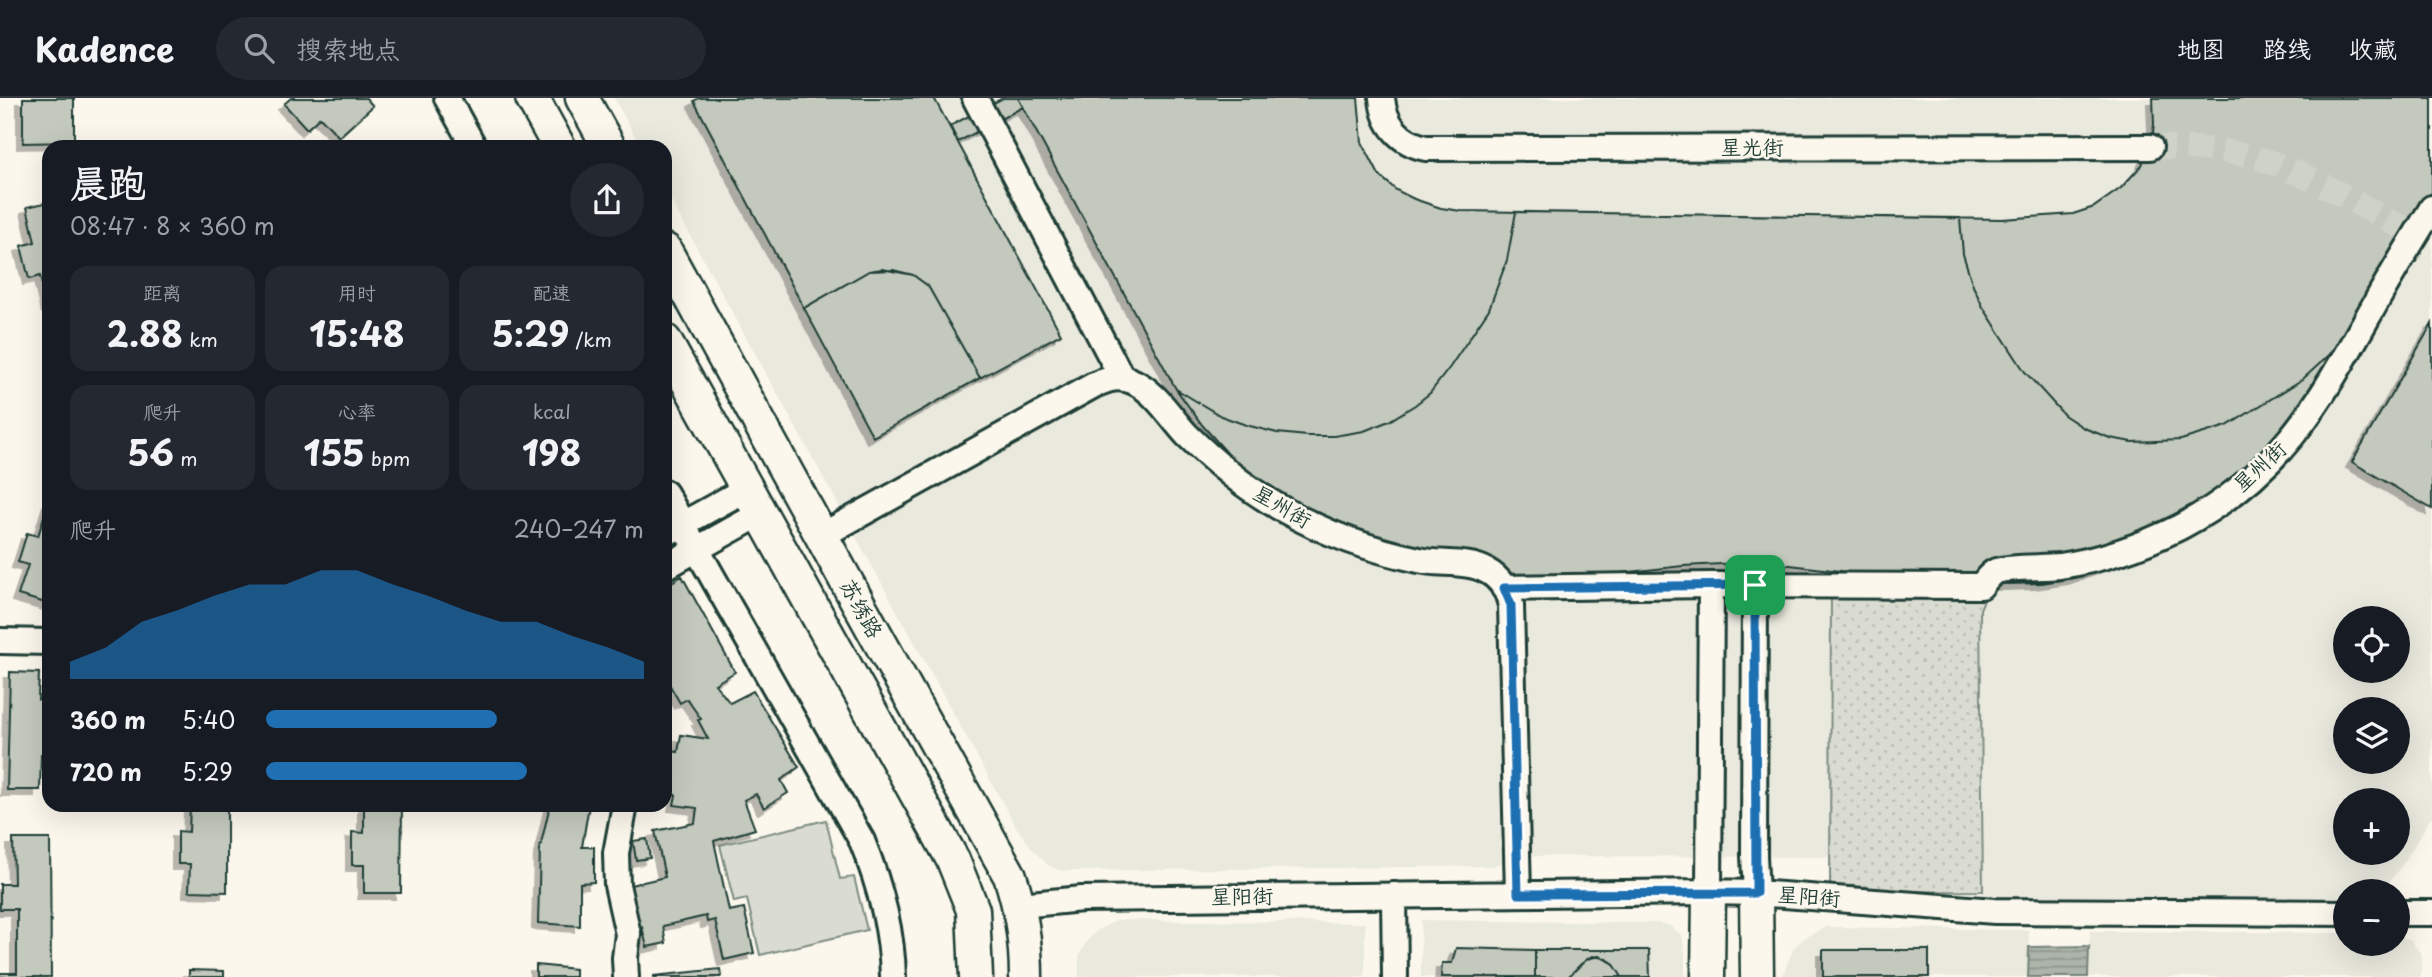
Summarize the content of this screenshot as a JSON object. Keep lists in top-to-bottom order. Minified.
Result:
{"streets":{"main road":["苏绣路"],"street":["星光街","星州街","星阳街"]},"crossings":[["苏绣路","星阳街"]],"page":{"header":"Kadence","search":"搜索地点","nav":["地图","路线","收藏"],"heading":["晨跑","08:47 · 8 × 360 m"],"stats":[["距离","2.88 km"],["用时","15:48"],["配速","5:29 /km"],["爬升","56 m"],["心率","155 bpm"],["kcal","198"]],"chart":["爬升","240–247 m"],"map_buttons":["+","−"],"list":[{"name":"360 m","note":"5:40"},{"name":"720 m","note":"5:29"}]}}
